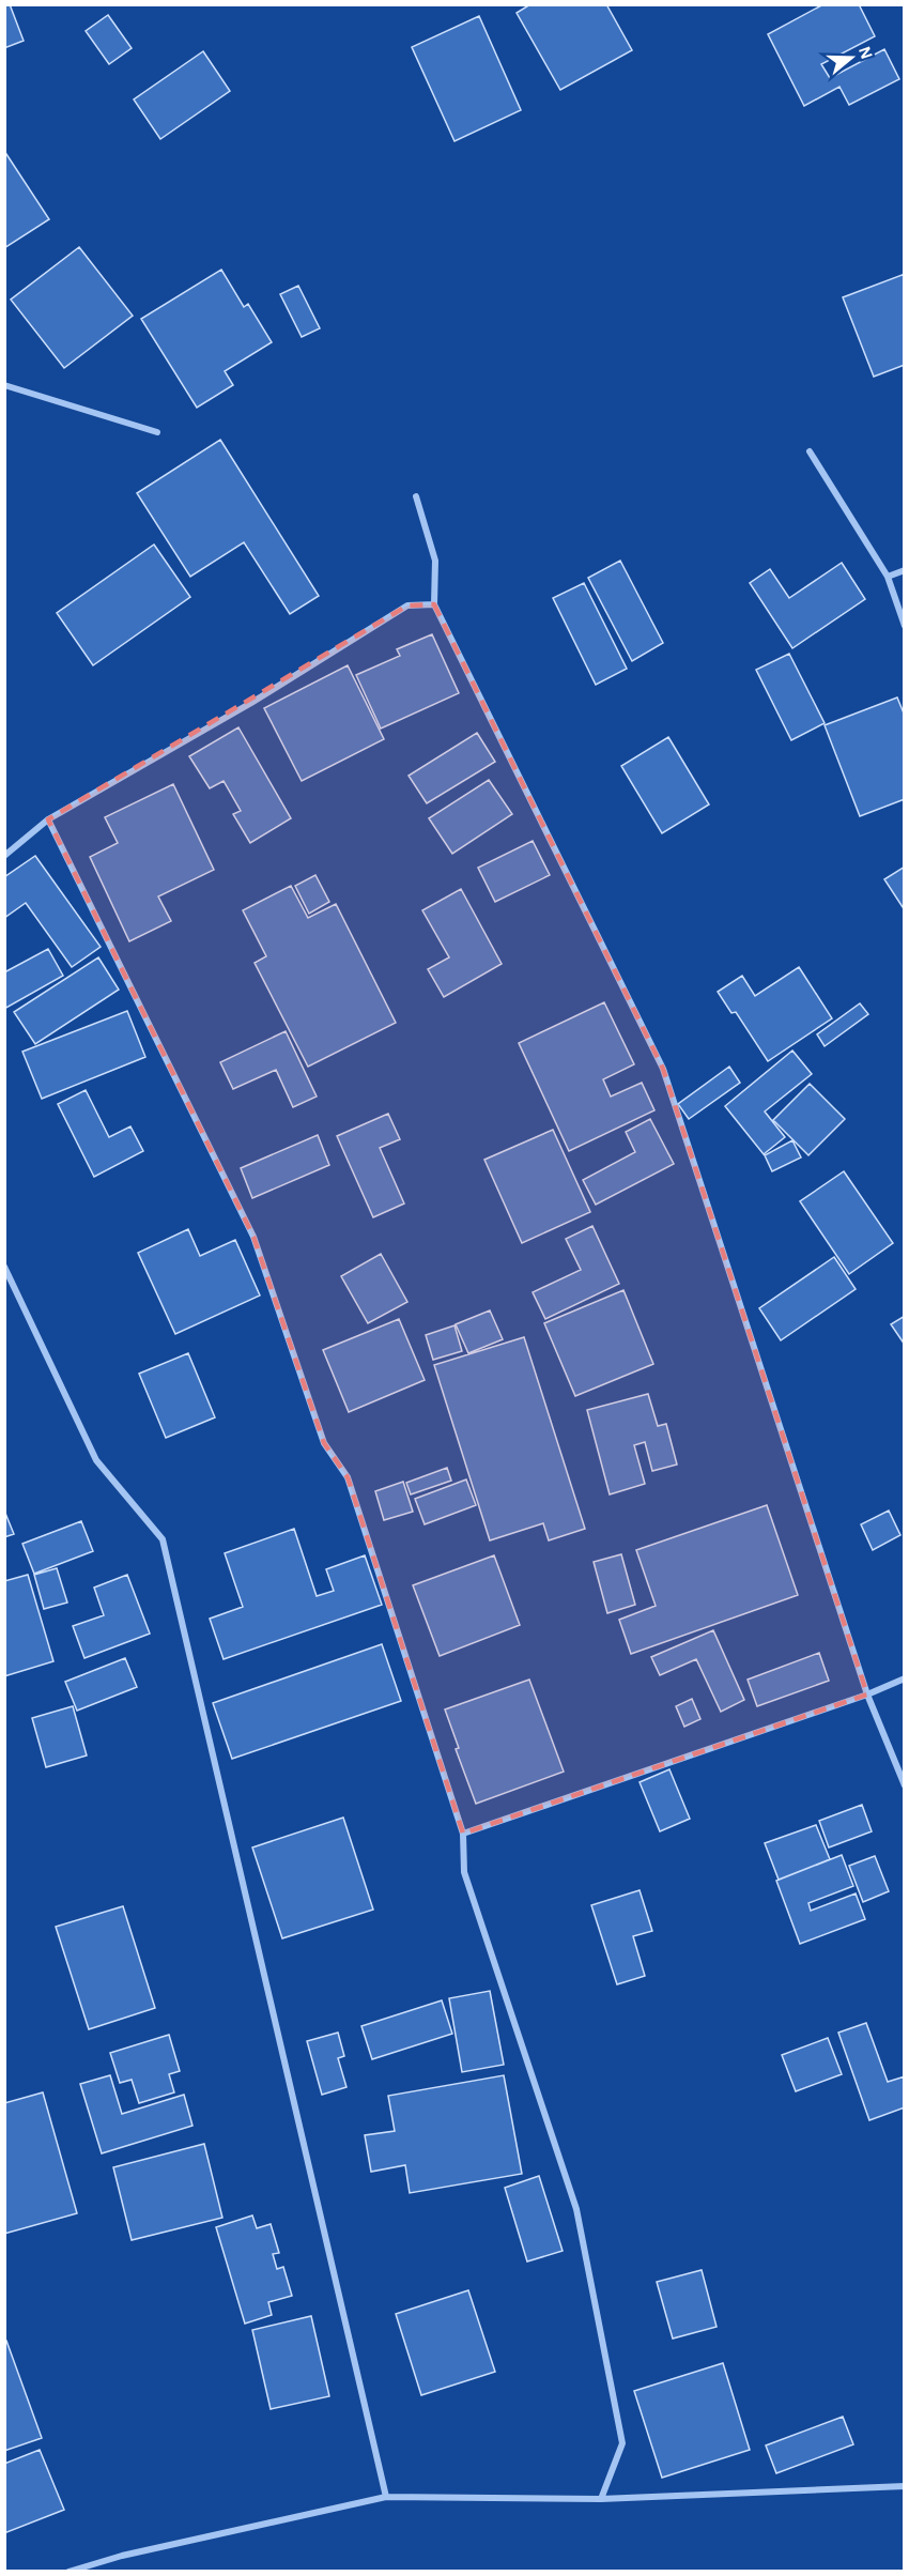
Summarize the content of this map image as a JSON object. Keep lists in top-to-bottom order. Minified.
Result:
{"north":"right"}
